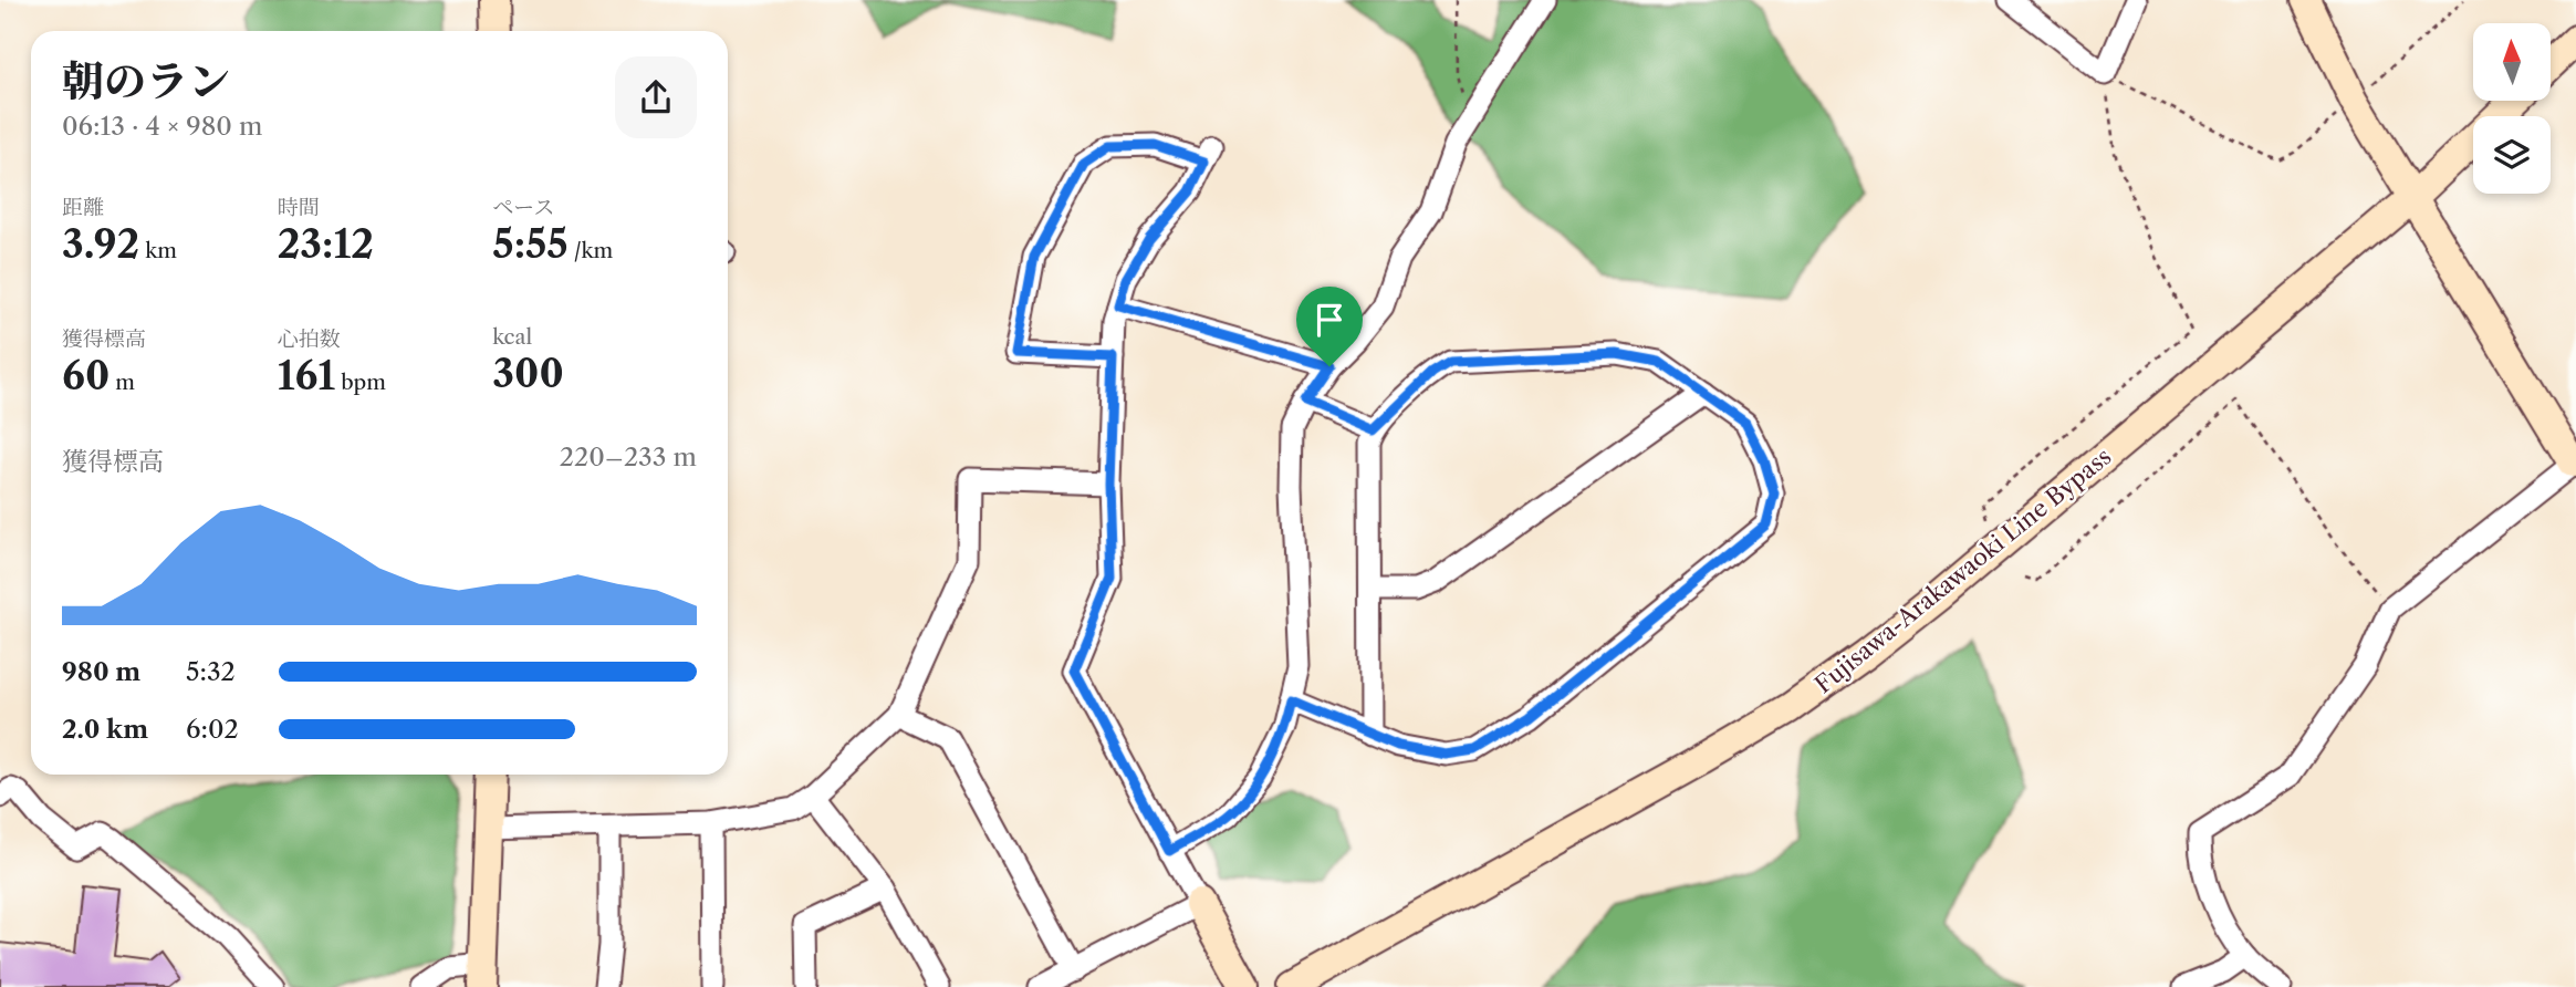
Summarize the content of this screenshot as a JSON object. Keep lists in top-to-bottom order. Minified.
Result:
{"streets":{"main road":["Fujisawa-Arakawaoki Line Bypass"]},"north":"top","page":{"heading":["朝のラン","06:13 · 4 × 980 m"],"stats":[["距離","3.92 km"],["時間","23:12"],["ペース","5:55 /km"],["獲得標高","60 m"],["心拍数","161 bpm"],["kcal","300"]],"chart":["獲得標高","220–233 m"],"list":[{"name":"980 m","note":"5:32"},{"name":"2.0 km","note":"6:02"}]}}
